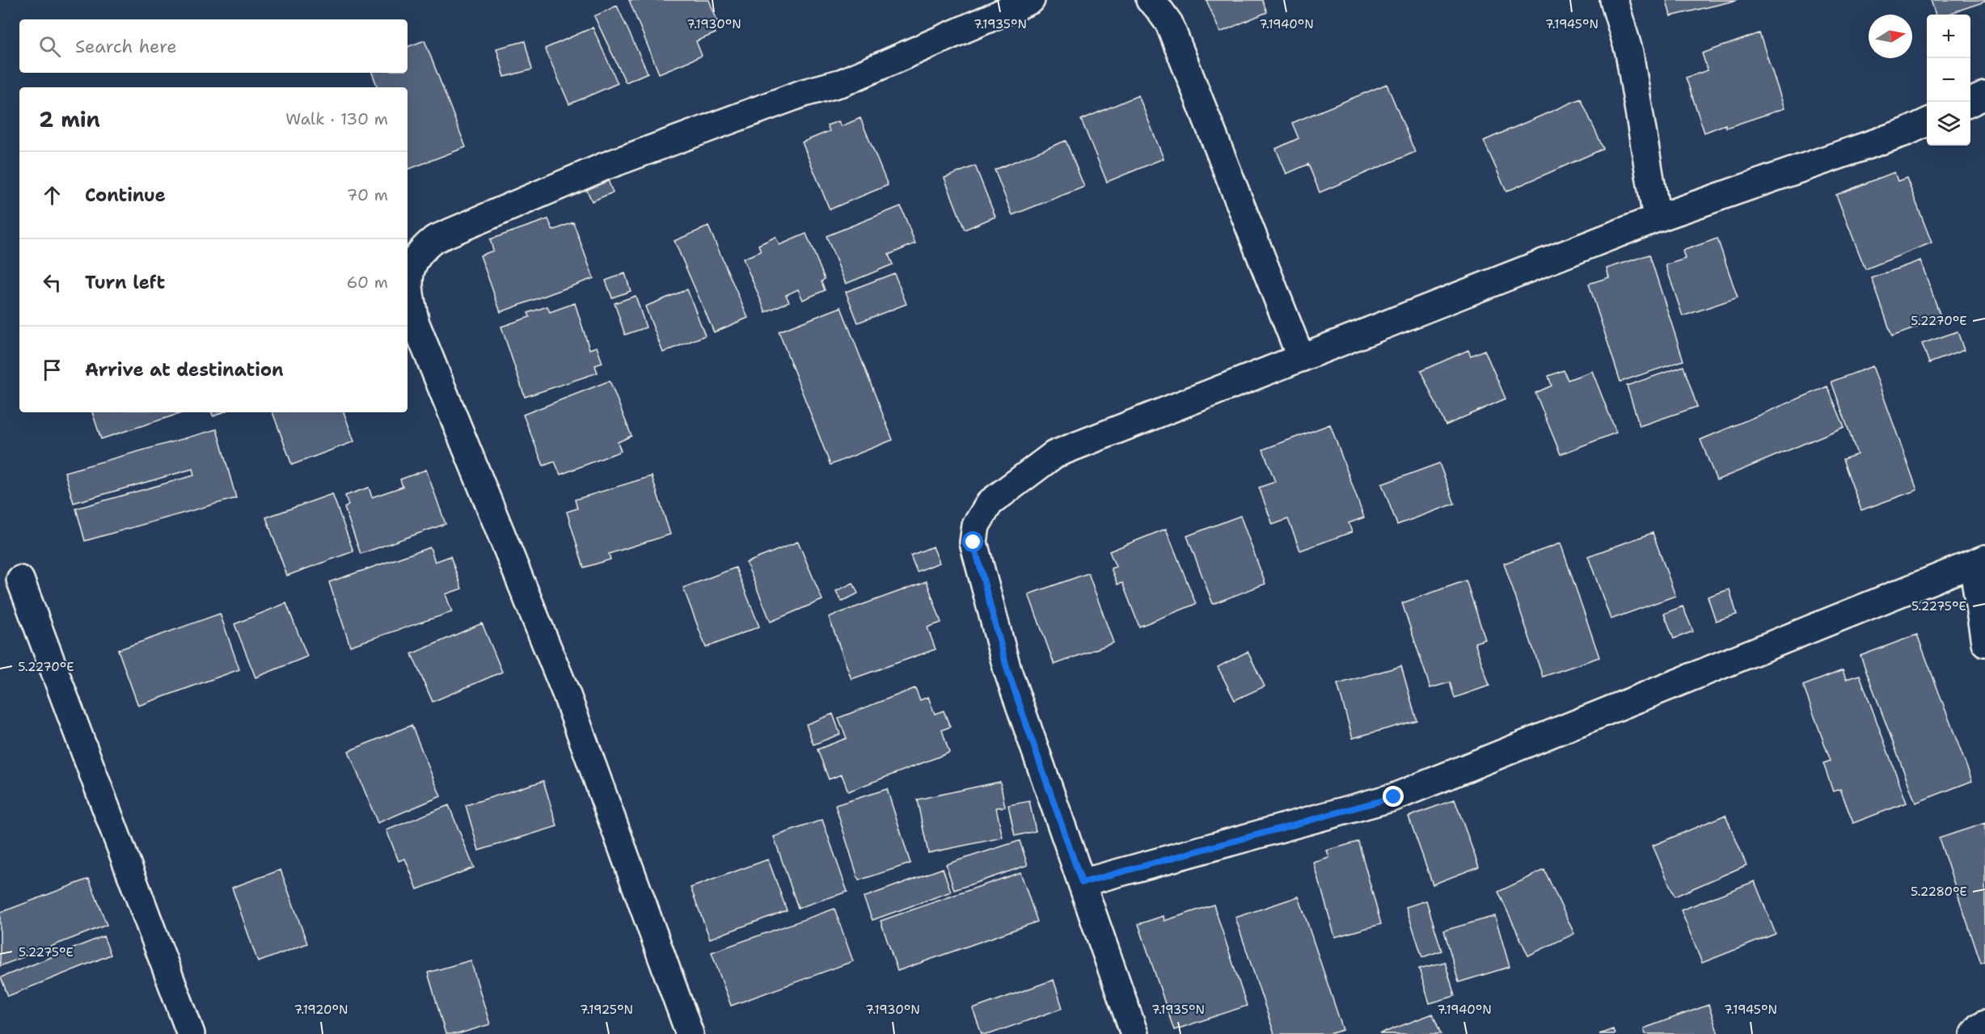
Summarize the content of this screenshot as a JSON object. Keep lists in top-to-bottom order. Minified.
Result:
{"north":"right","page":{"map_buttons":["+","−"],"search":"Search here","heading":["2 min","Walk · 130 m"],"list":[["Continue","70 m"],["Turn left","60 m"],"Arrive at destination"]},"coordinates":["7.1930°N","7.1935°N","7.1940°N","7.1945°N","5.2270°E","5.2275°E","5.2280°E","7.1920°N","7.1925°N"]}
